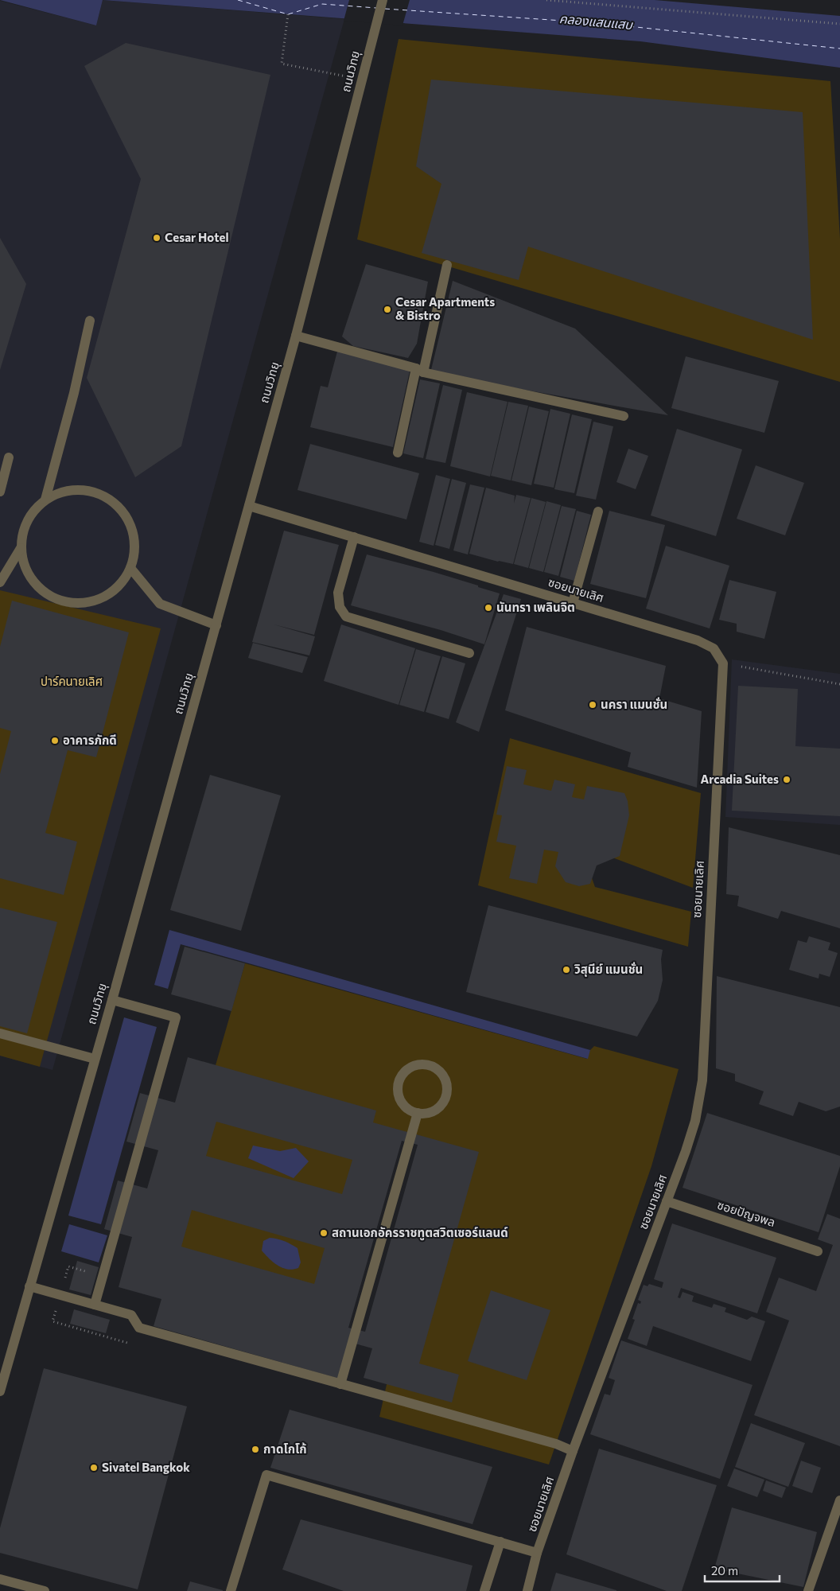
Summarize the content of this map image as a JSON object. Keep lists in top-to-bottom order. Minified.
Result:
{"streets":{"street":["ถนนวิทยุ","ซอยนายเลิศ","ซอยปัญจพล"]},"crossings":[["ถนนวิทยุ","ซอยนายเลิศ"],["ซอยนายเลิศ","ซอยปัญจพล"]],"water":["คลองแสนแสบ"],"parks":["ปาร์คนายเลิศ"],"places":["Cesar Hotel","Cesar Apartments & Bistro","นันทรา เพลินจิต","นครา แมนชั่น","อาคารภักดี","Arcadia Suites","วิสุนีย์ แมนชั่น","สถานเอกอัครราชทูตสวิตเซอร์แลนด์","กาดโกโก้","Sivatel Bangkok"],"scale_bar":"20 m"}
